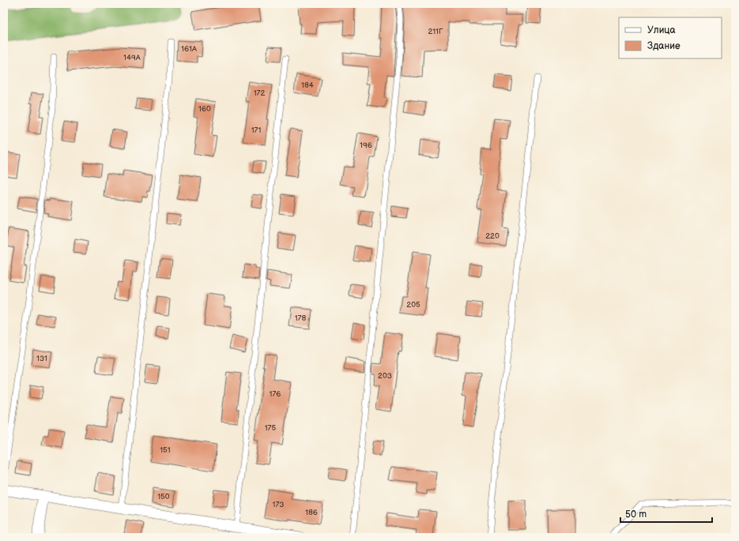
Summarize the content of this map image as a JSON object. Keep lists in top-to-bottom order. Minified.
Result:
{"house_numbers":["211Г","161А","149А","184","172","160","171","196","220","205","178","131","203","176","175","151","150","173","186"],"legend":["Улица","Здание"],"scale_bar":"50 m"}
